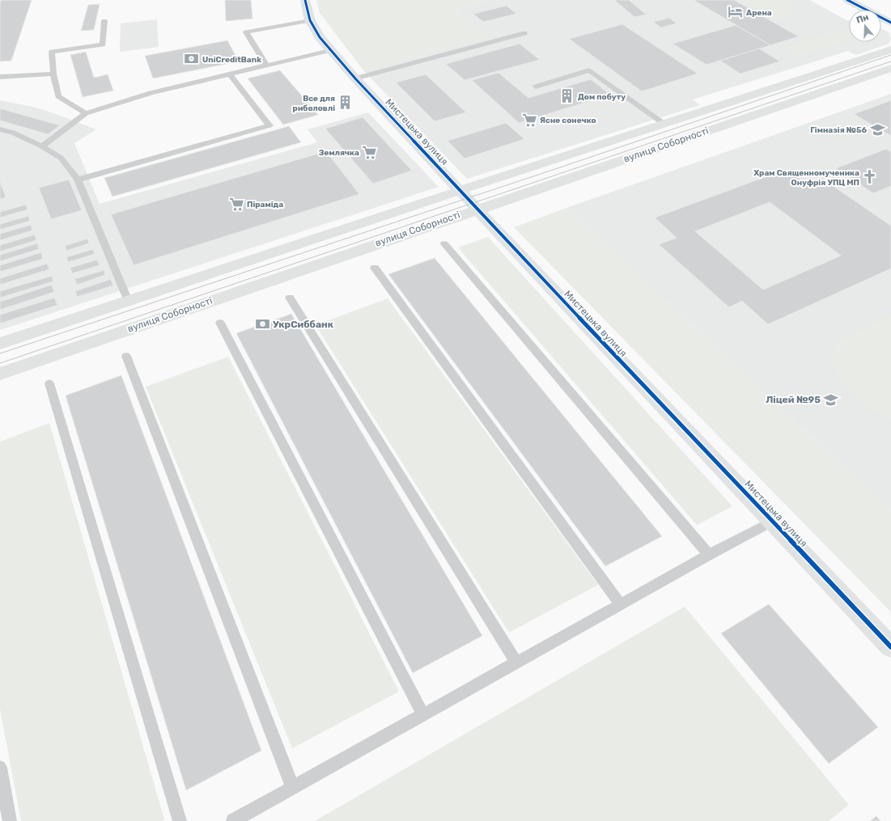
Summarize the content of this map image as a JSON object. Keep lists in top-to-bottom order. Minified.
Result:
{"streets":{"main road":["Мистецька вулиця","вулиця Соборності"]},"crossings":[["Мистецька вулиця","вулиця Соборності"]],"places":{"hotel":["Арена"],"bank":["UniCreditBank","УкрСиббанк"],"building":["Дом побуту","Все для риболовлі"],"supermarket":["Ясне сонечко","Землячка","Піраміда"],"school or university":["Гімназія №56","Ліцей №95"],"church":["Храм Священномученика Онуфрія УПЦ МП"]},"north":"top"}
